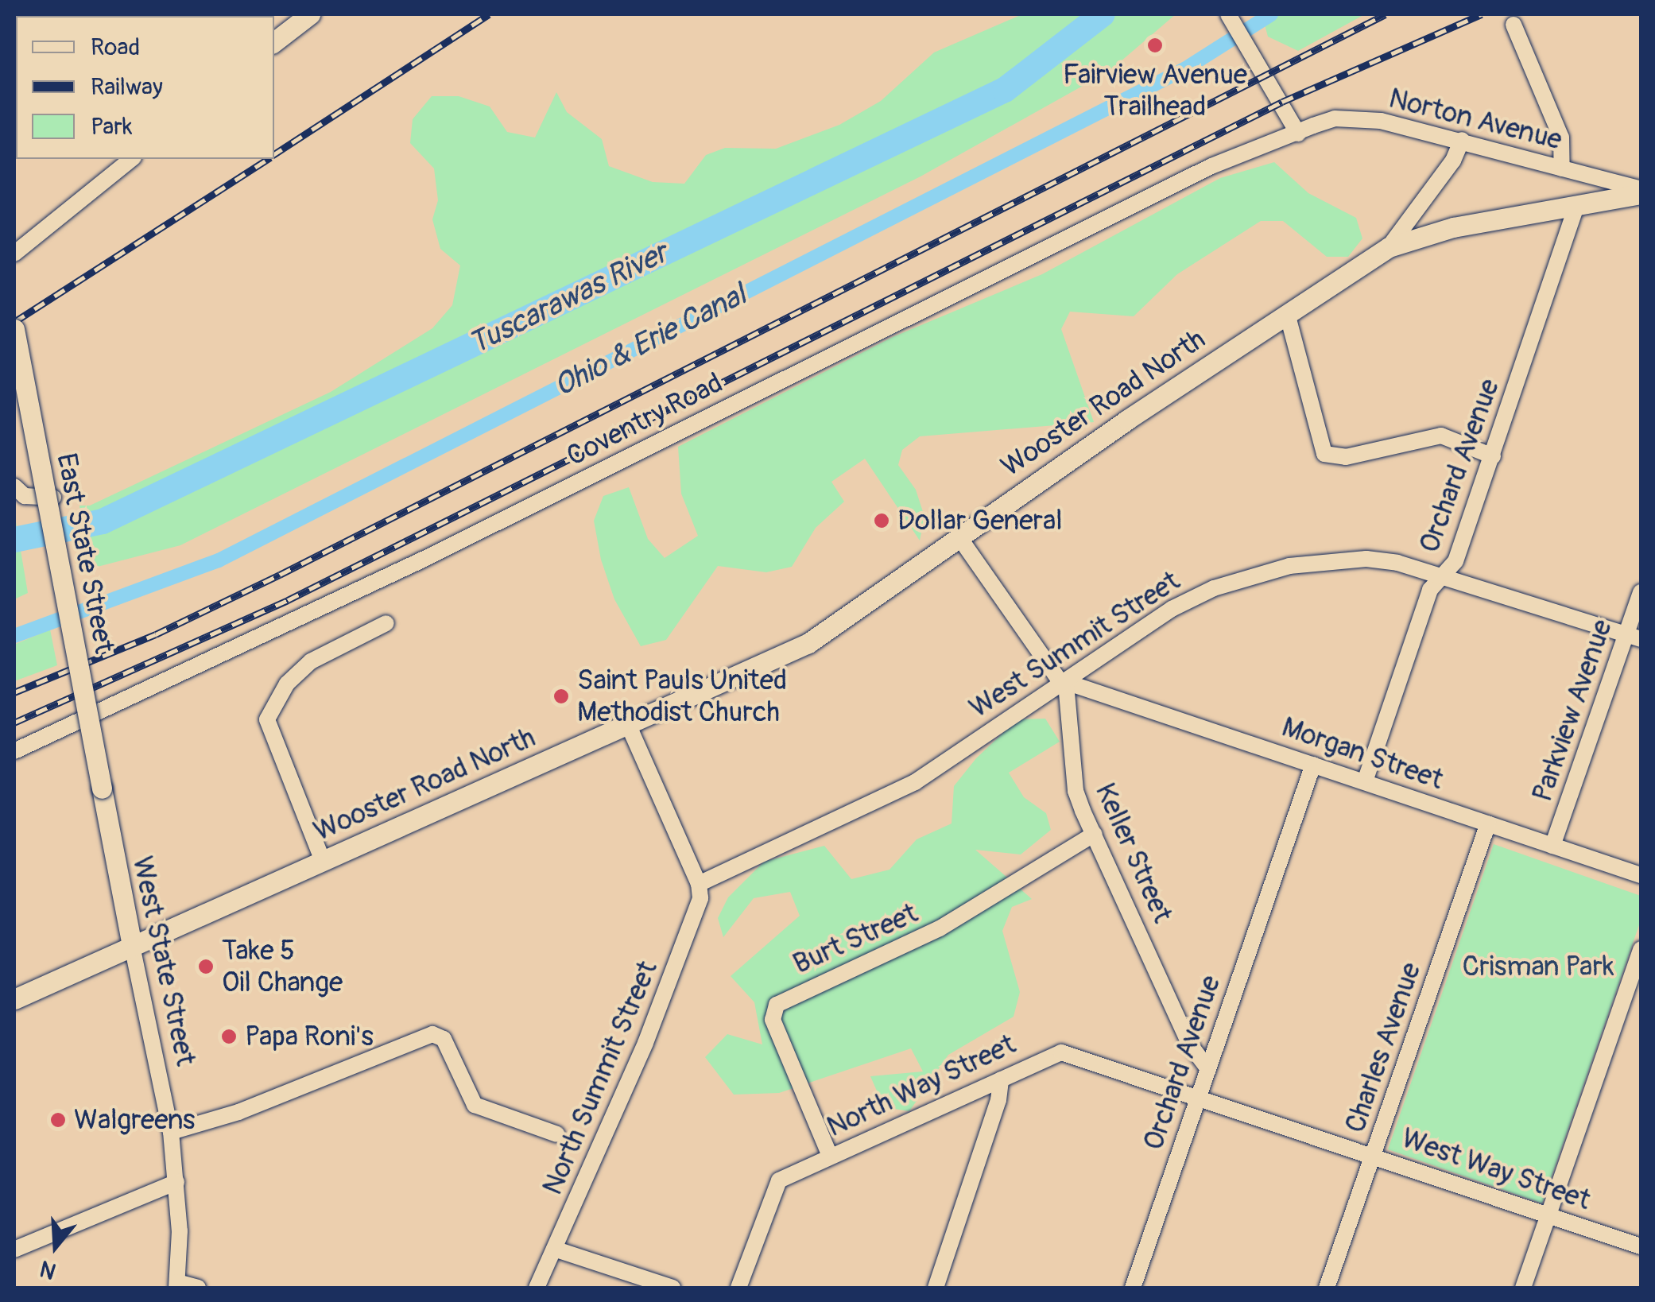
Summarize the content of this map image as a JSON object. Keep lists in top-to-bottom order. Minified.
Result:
{"streets":{"main road":["Wooster Road North","East State Street","West State Street"],"street":["Norton Avenue","Coventry Road","Orchard Avenue","West Summit Street","Parkview Avenue","Morgan Street","Keller Street","Burt Street","Charles Avenue","North Summit Street","North Way Street","West Way Street"]},"crossings":[["Norton Avenue","Wooster Road North"],["Norton Avenue","Coventry Road"],["Wooster Road North","Orchard Avenue"],["Wooster Road North","West State Street"],["Orchard Avenue","West Summit Street"],["Orchard Avenue","Morgan Street"],["Orchard Avenue","Keller Street"],["Orchard Avenue","North Way Street"],["Orchard Avenue","West Way Street"],["East State Street","West State Street"],["West Summit Street","Parkview Avenue"],["West Summit Street","Morgan Street"],["West Summit Street","Keller Street"],["West Summit Street","North Summit Street"],["Parkview Avenue","Morgan Street"],["Morgan Street","Keller Street"],["Morgan Street","Charles Avenue"],["Keller Street","Burt Street"],["Burt Street","North Way Street"],["Charles Avenue","West Way Street"],["North Way Street","West Way Street"]],"water":["Tuscarawas River","Ohio & Erie Canal"],"parks":["Crisman Park"],"places":["Fairview Avenue Trailhead","Dollar General","Saint Pauls United Methodist Church","Take 5 Oil Change","Papa Roni's","Walgreens"],"legend":["Road","Railway","Park"],"north":"bottom"}
